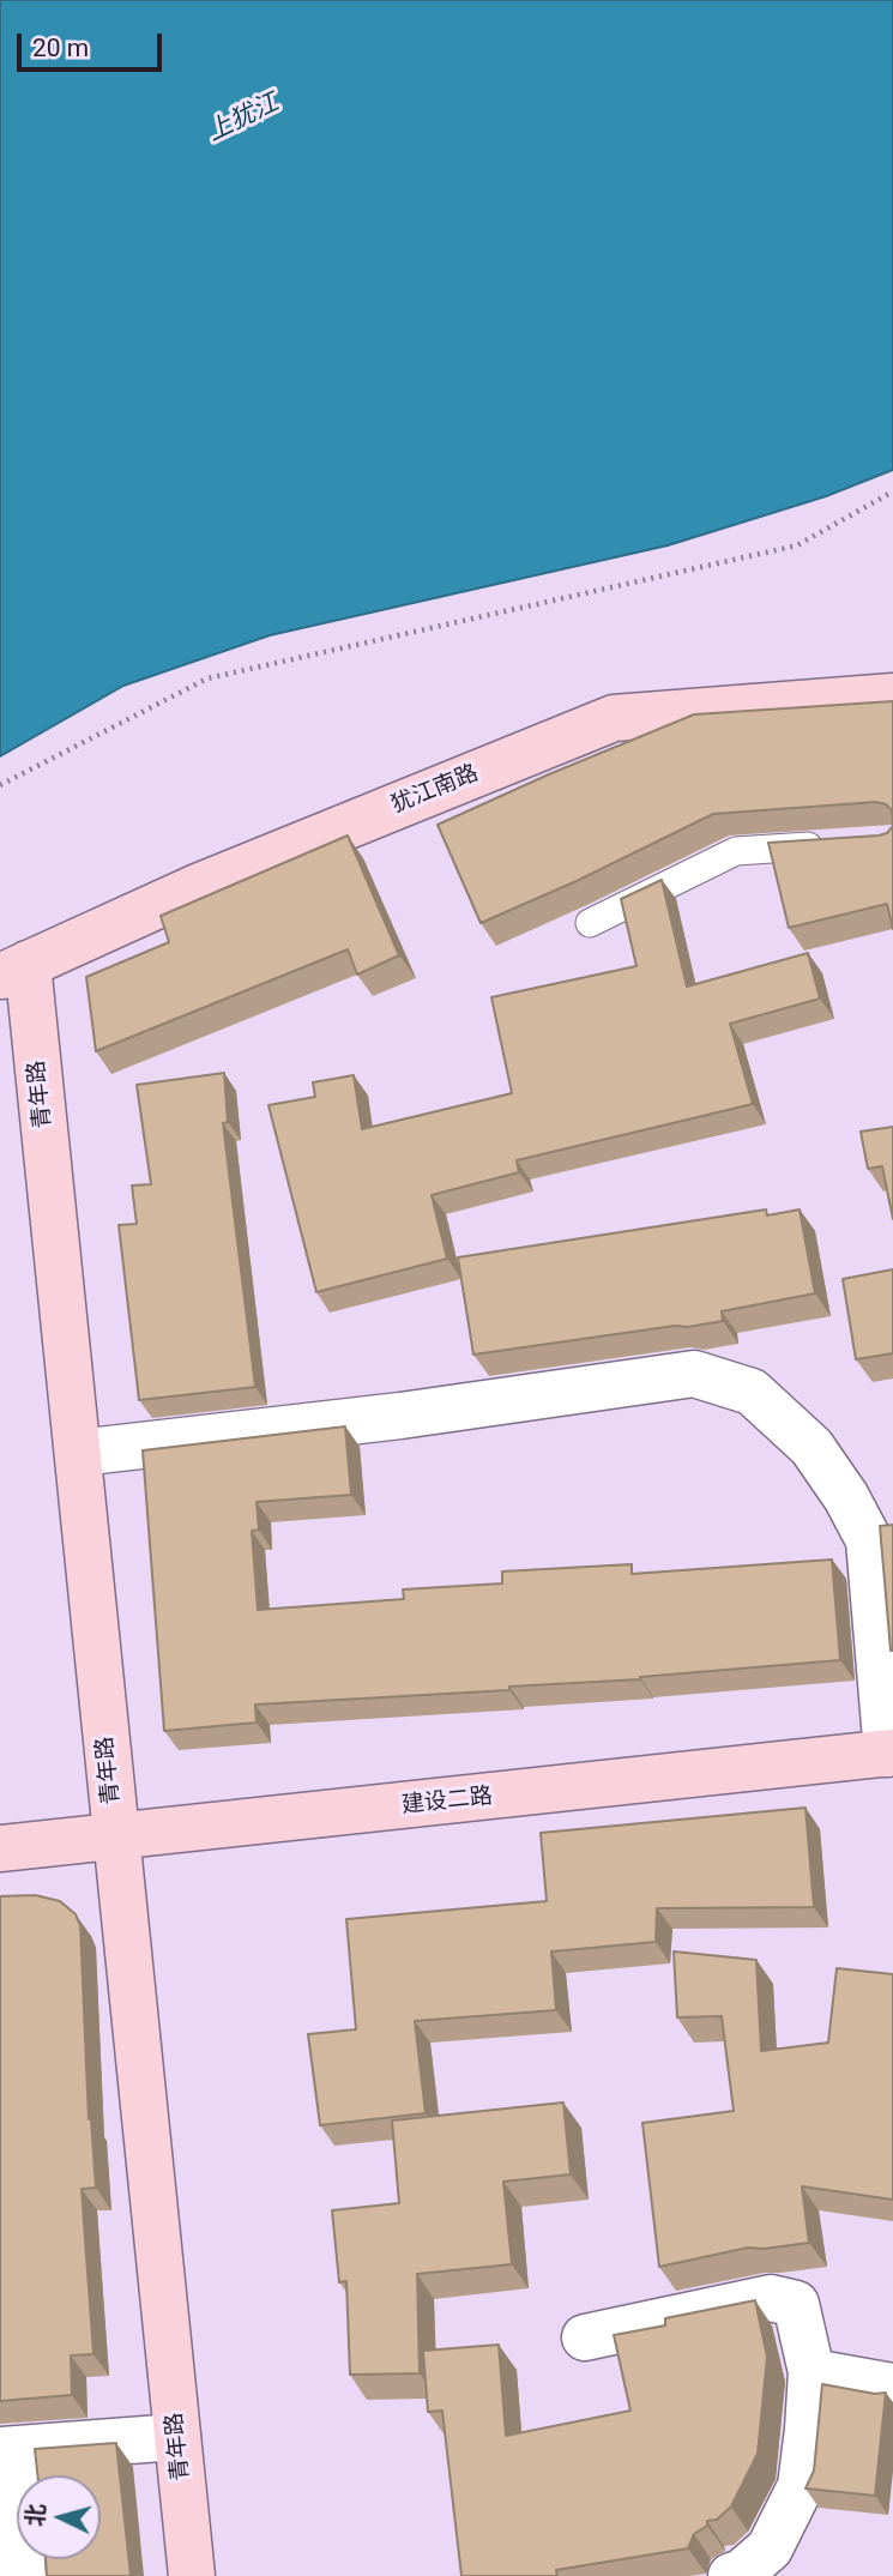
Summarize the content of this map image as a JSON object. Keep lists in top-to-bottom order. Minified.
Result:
{"streets":{"street":["犹江南路","青年路","建设二路"]},"crossings":[["犹江南路","青年路"],["青年路","建设二路"]],"water":["上犹江"],"scale_bar":"20 m","north":"left"}
